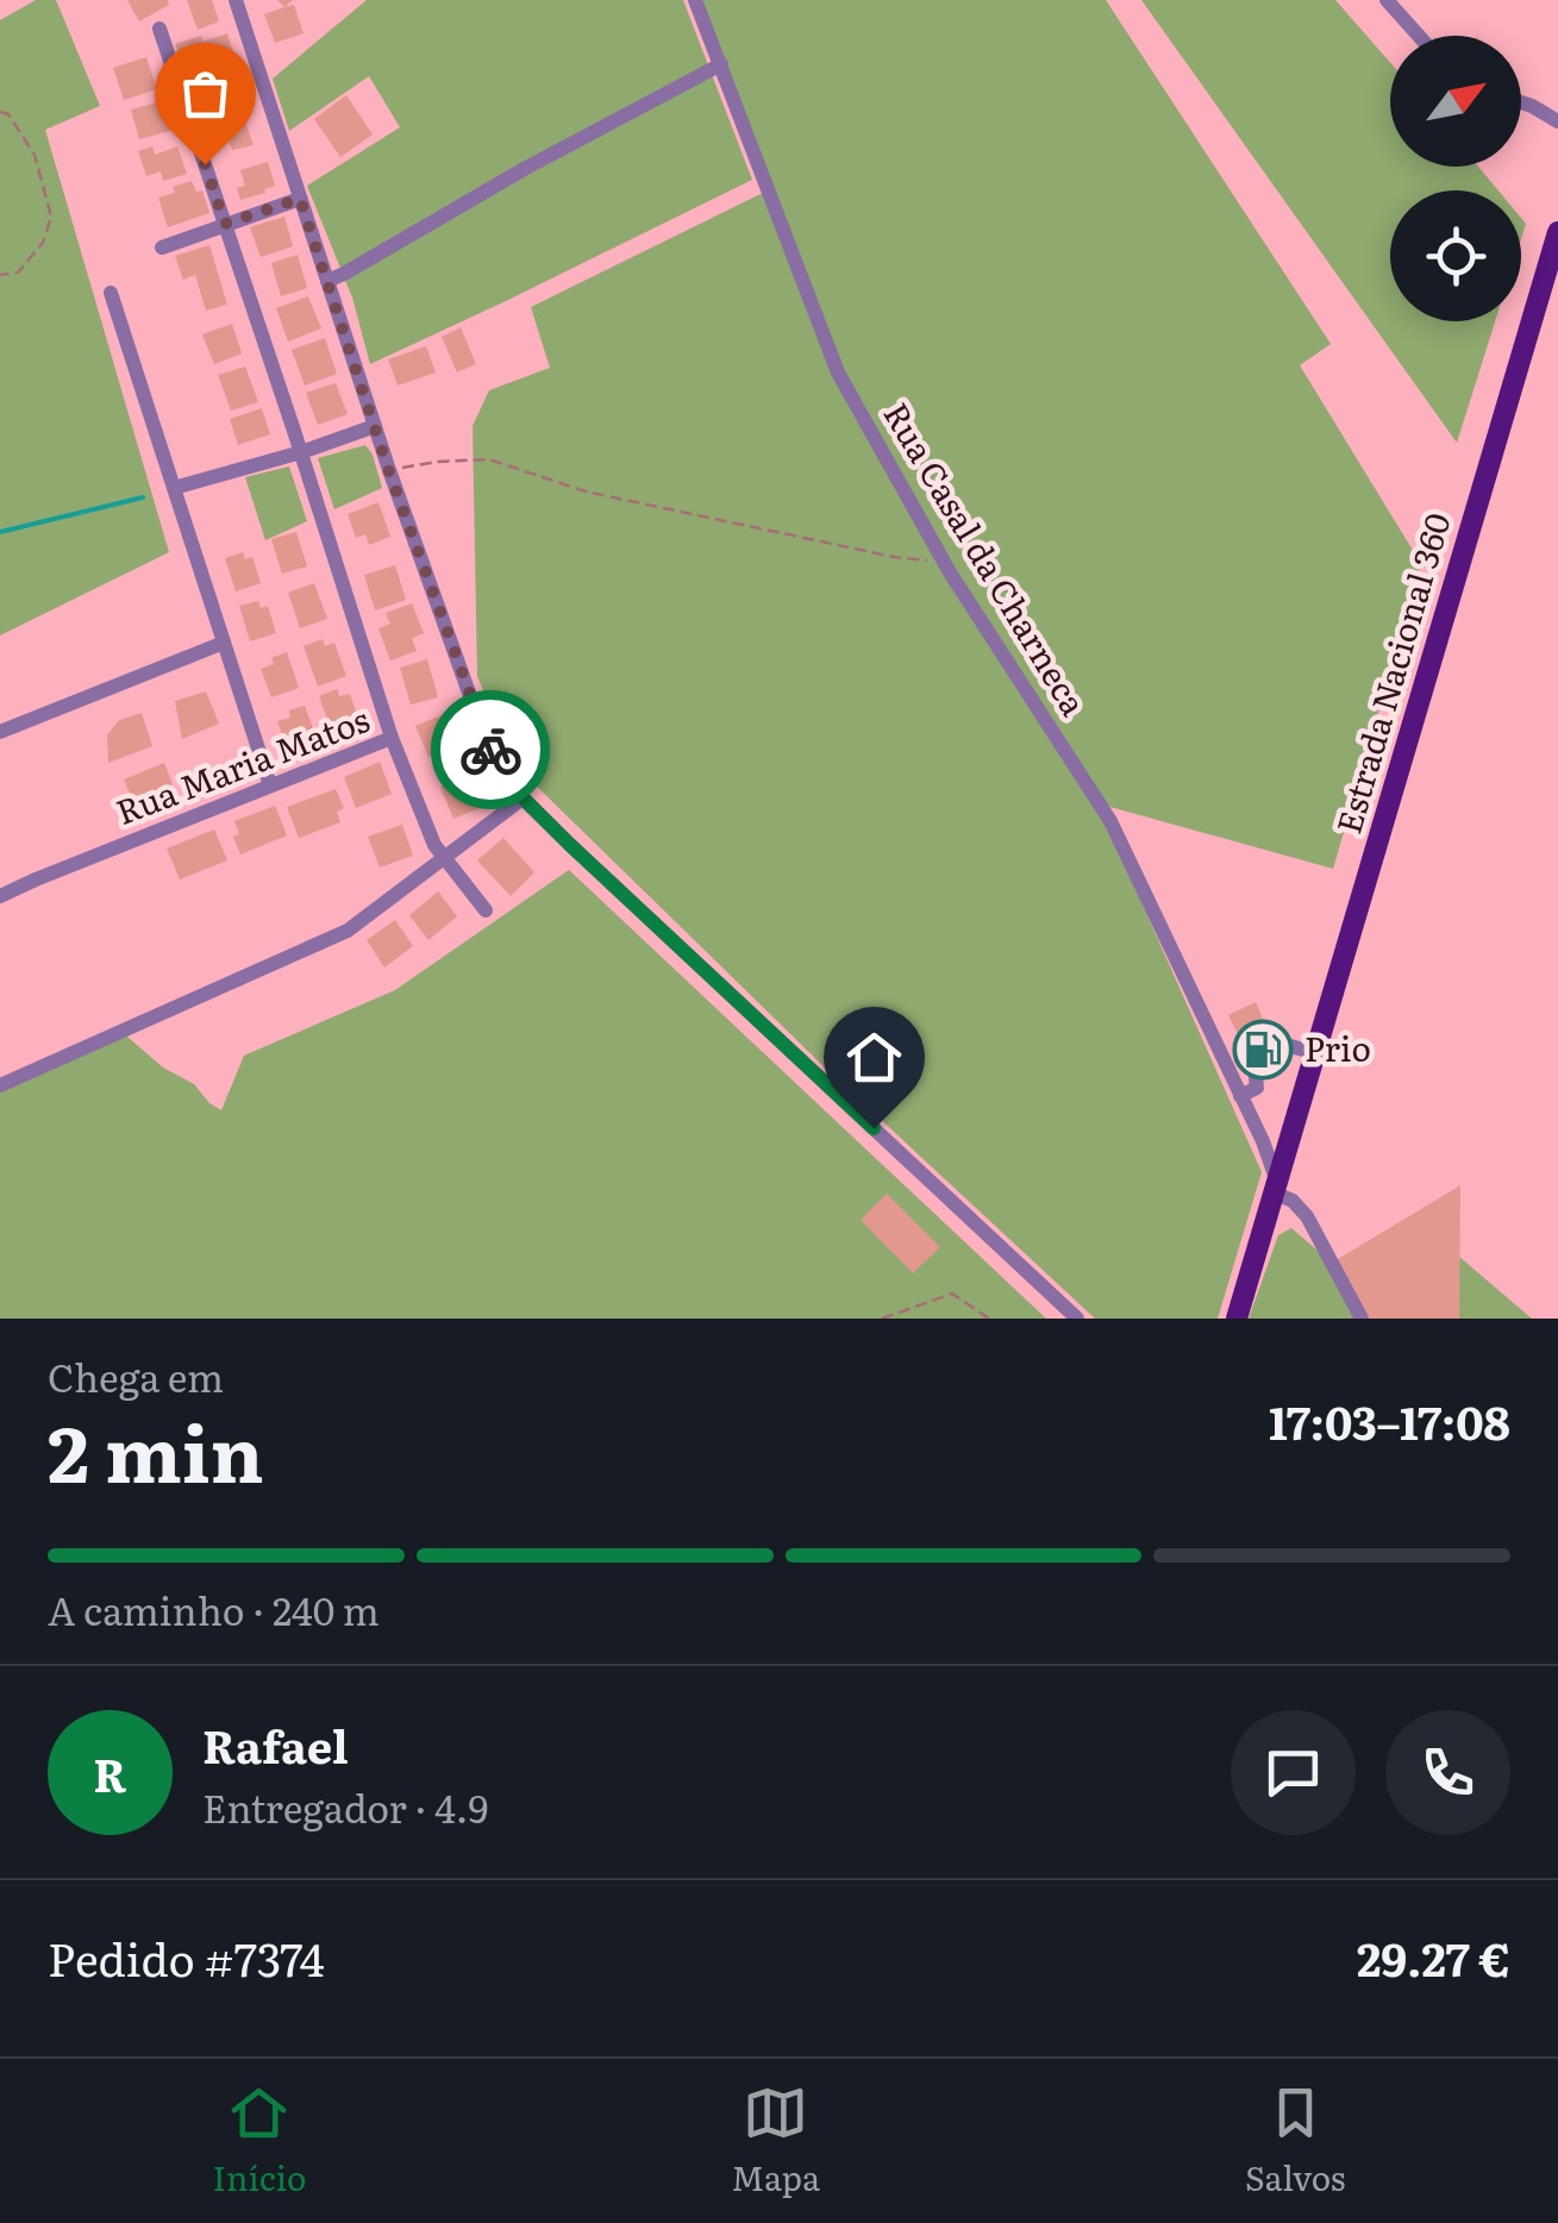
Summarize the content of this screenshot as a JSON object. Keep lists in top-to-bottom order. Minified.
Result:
{"streets":{"main road":["Estrada Nacional 360"],"street":["Rua Casal da Charneca","Rua Maria Matos"]},"crossings":[["Rua Casal da Charneca","Estrada Nacional 360"]],"places":{"fuel station":["Prio"]},"north":"top right","page":{"heading":["2 min","Chega em","17:03–17:08"],"panel":["Rafael","Entregador · 4.9","Pedido #7374","29.27 €"],"bar":"A caminho · 240 m","round":"R","tabs":["Início","Mapa","Salvos"]}}
